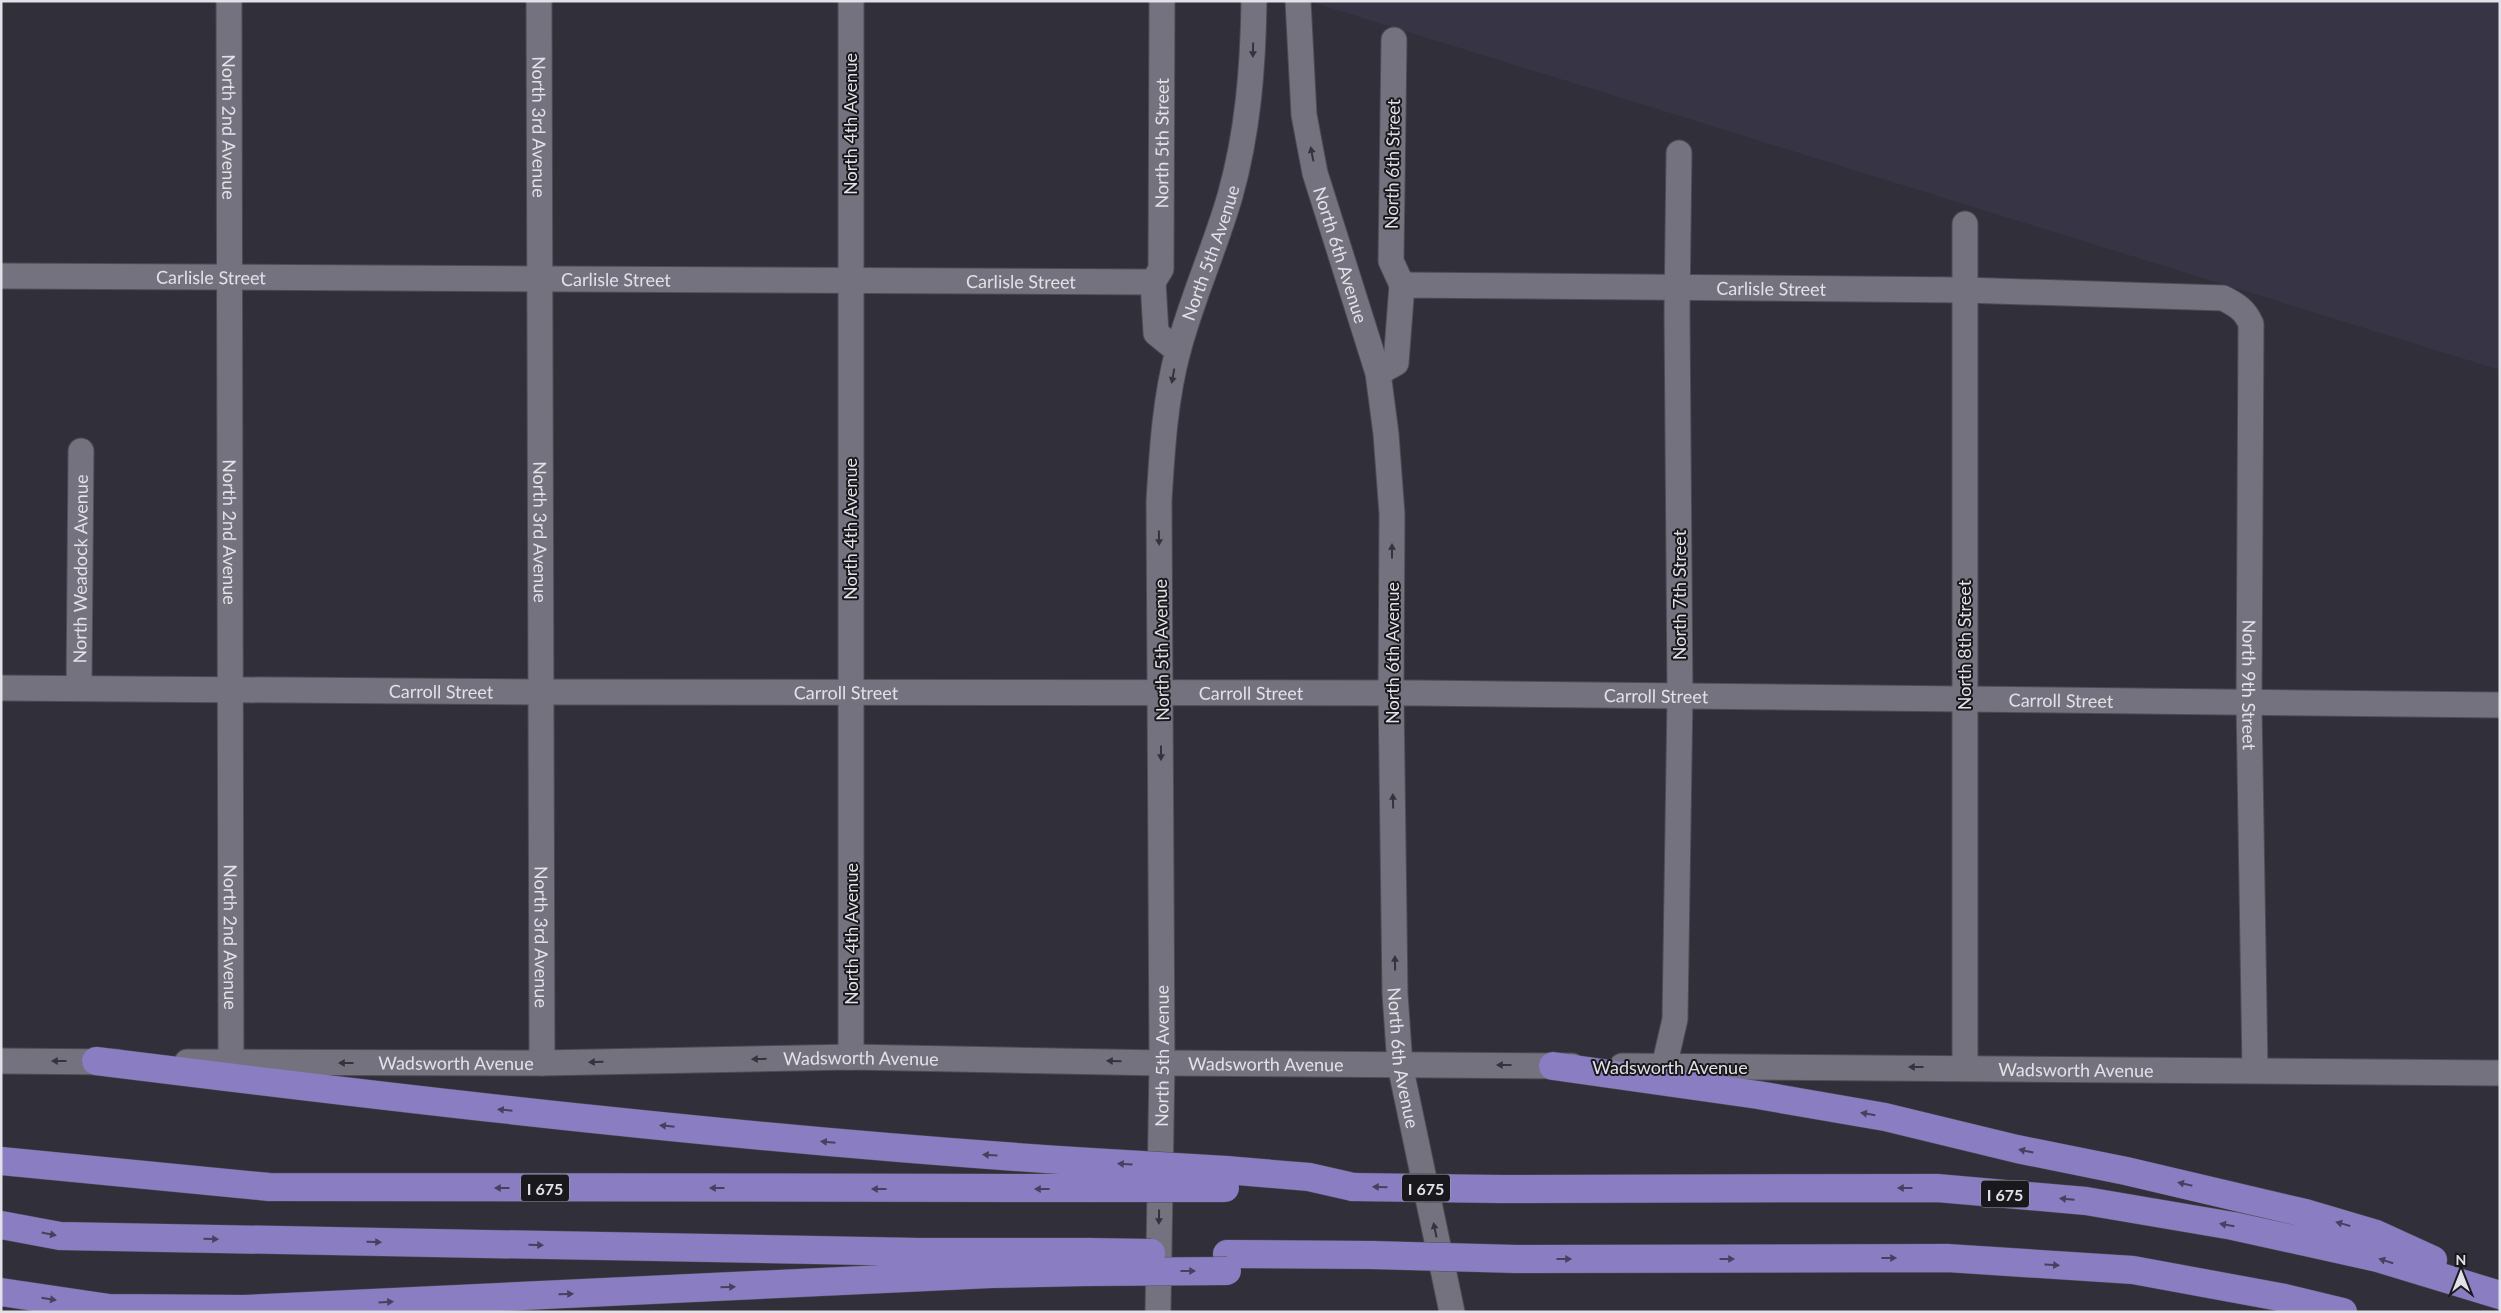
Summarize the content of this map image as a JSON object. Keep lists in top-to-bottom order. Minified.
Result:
{"streets":{"highway":["I 675"],"street":["North 4th Avenue","North 2nd Avenue","North 3rd Avenue","North 5th Street","North 6th Street","North 5th Avenue","North 6th Avenue","Carlisle Street","North Weadock Avenue","North 7th Street","North 8th Street","North 9th Street","Carroll Street","Wadsworth Avenue"]},"crossings":[["North 4th Avenue","Carlisle Street"],["North 4th Avenue","Carroll Street"],["North 4th Avenue","Wadsworth Avenue"],["North 2nd Avenue","Carlisle Street"],["North 2nd Avenue","Carroll Street"],["North 2nd Avenue","Wadsworth Avenue"],["North 3rd Avenue","Carlisle Street"],["North 3rd Avenue","Carroll Street"],["North 3rd Avenue","Wadsworth Avenue"],["North 5th Street","Carlisle Street"],["North 6th Street","Carlisle Street"],["North 5th Avenue","Carroll Street"],["North 5th Avenue","Wadsworth Avenue"],["North 6th Avenue","Carroll Street"],["North 6th Avenue","Wadsworth Avenue"],["Carlisle Street","North 7th Street"],["Carlisle Street","North 8th Street"],["Carlisle Street","North 9th Street"],["North Weadock Avenue","Carroll Street"],["North 7th Street","Carroll Street"],["North 7th Street","Wadsworth Avenue"],["North 8th Street","Carroll Street"],["North 8th Street","Wadsworth Avenue"],["North 9th Street","Carroll Street"],["North 9th Street","Wadsworth Avenue"]],"one_way":["North 5th Avenue","North 6th Avenue","Wadsworth Avenue"],"north":"top"}
